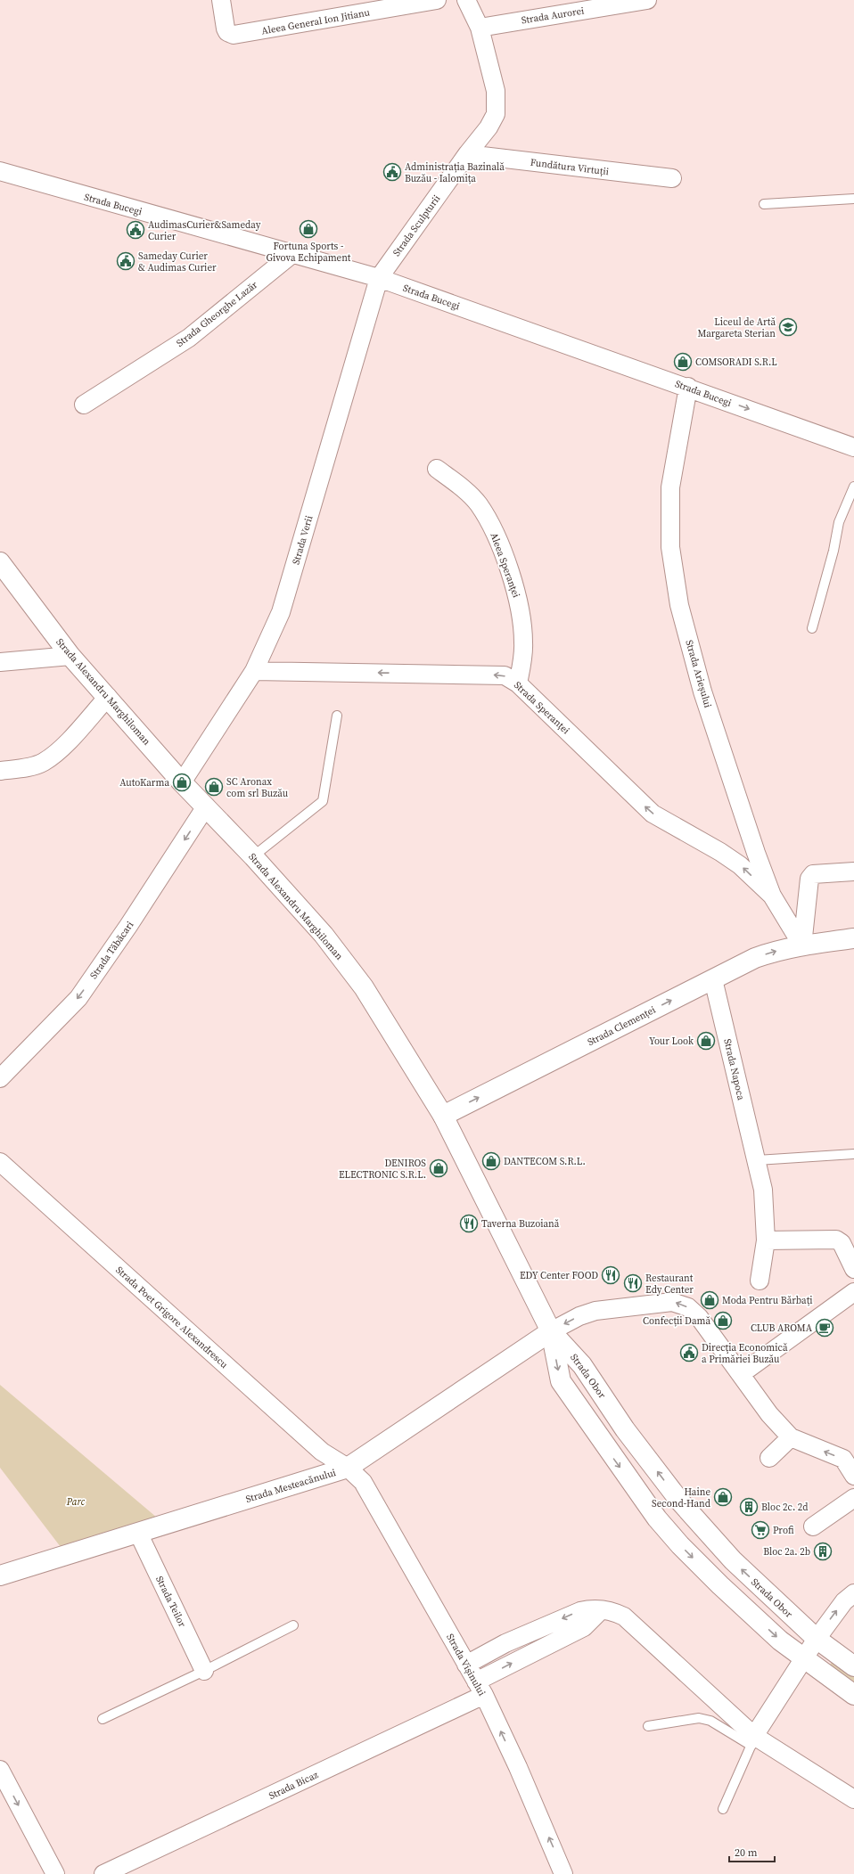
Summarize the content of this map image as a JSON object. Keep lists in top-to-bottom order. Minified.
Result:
{"streets":{"main road":["Strada Alexandru Marghiloman","Strada Clemenței","Strada Obor","Strada Mesteacănului"],"street":["Strada Aurorei","Aleea General Ion Jitianu","Fundătura Virtuții","Strada Bucegi","Strada Sculpturii","Strada Gheorghe Lazăr","Strada Verii","Aleea Speranței","Strada Arieșului","Strada Speranței","Strada Tăbăcari","Strada Napoca","Strada Poet Grigore Alexandrescu","Strada Teilor","Strada Vișinului","Strada Bicaz"]},"crossings":[["Strada Aurorei","Strada Sculpturii"],["Fundătura Virtuții","Strada Sculpturii"],["Strada Bucegi","Strada Sculpturii"],["Strada Bucegi","Strada Gheorghe Lazăr"],["Strada Bucegi","Strada Verii"],["Strada Bucegi","Strada Arieșului"],["Strada Sculpturii","Strada Verii"],["Strada Verii","Strada Alexandru Marghiloman"],["Strada Verii","Strada Speranței"],["Aleea Speranței","Strada Speranței"],["Strada Arieșului","Strada Speranței"],["Strada Arieșului","Strada Clemenței"],["Strada Alexandru Marghiloman","Strada Tăbăcari"],["Strada Alexandru Marghiloman","Strada Clemenței"],["Strada Alexandru Marghiloman","Strada Obor"],["Strada Alexandru Marghiloman","Strada Mesteacănului"],["Strada Clemenței","Strada Napoca"],["Strada Poet Grigore Alexandrescu","Strada Mesteacănului"],["Strada Poet Grigore Alexandrescu","Strada Vișinului"],["Strada Obor","Strada Mesteacănului"],["Strada Mesteacănului","Strada Teilor"],["Strada Mesteacănului","Strada Vișinului"],["Strada Vișinului","Strada Bicaz"]],"one_way":["Strada Speranței","Strada Tăbăcari","Strada Clemenței","Strada Vișinului"],"parks":["Parc"],"places":{"public building":["Administrația Bazinală Buzău - Ialomița","AudimasCurier&Sameday Curier","Sameday Curier & Audimas Curier","Direcţia Economică a Primăriei Buzău"],"shop":["Fortuna Sports - Givova Echipament","COMSORADI S.R.L","AutoKarma","SC Aronax com srl Buzău","Your Look","DANTECOM S.R.L.","DENIROS ELECTRONIC S.R.L.","Moda Pentru Bărbați","Confecții Damă","Haine Second-Hand"],"school or university":["Liceul de Artă Margareta Sterian"],"restaurant":["Taverna Buzoiană","EDY Center FOOD","Restaurant Edy Center"],"cafe":["CLUB AROMA"],"building":["Bloc 2c. 2d","Bloc 2a. 2b"],"supermarket":["Profi"]},"scale_bar":"20 m"}
